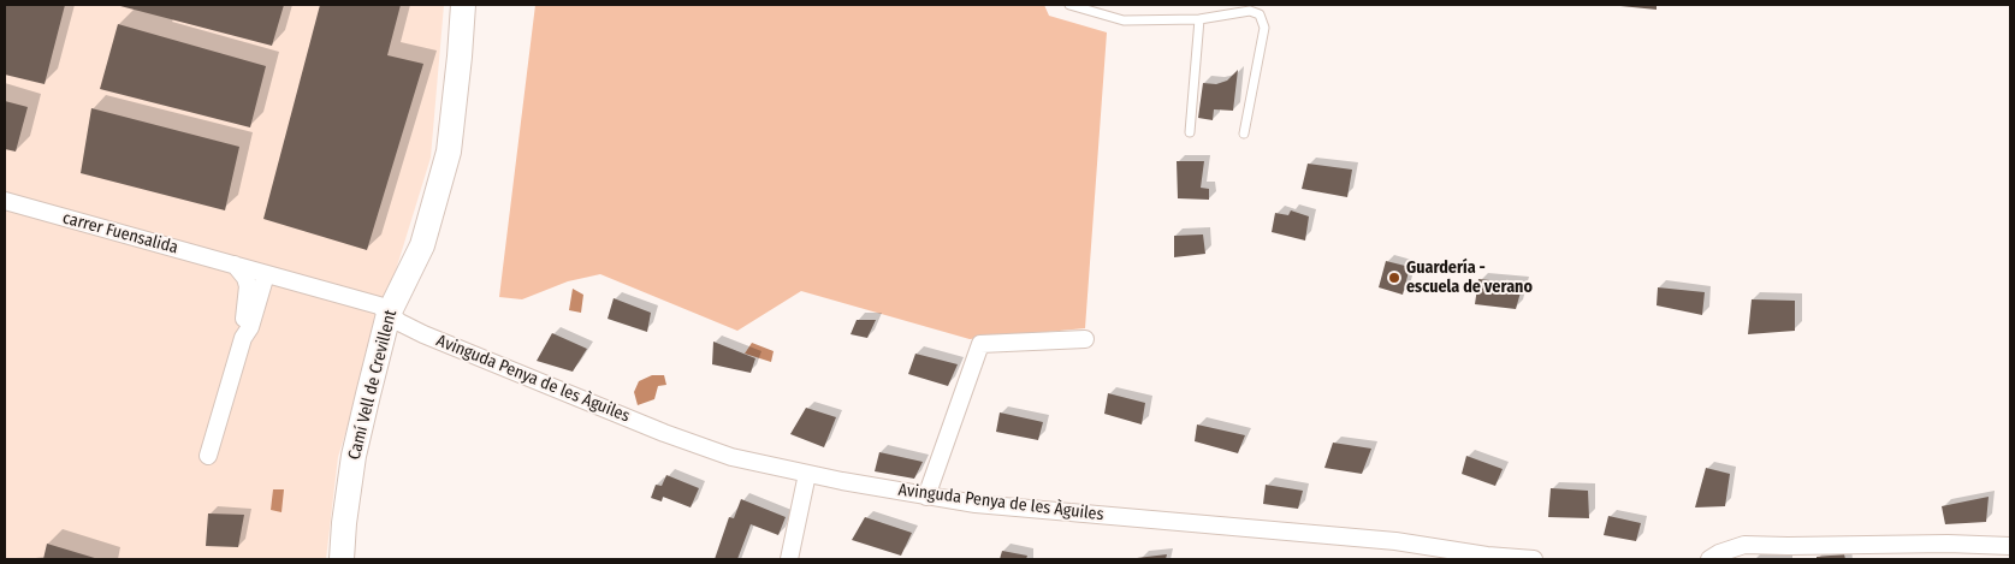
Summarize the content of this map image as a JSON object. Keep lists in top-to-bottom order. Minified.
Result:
{"streets":{"street":["carrer Fuensalida","Avinguda Penya de les Àguiles","Camí Vell de Crevillent"]},"crossings":[["carrer Fuensalida","Avinguda Penya de les Àguiles"],["carrer Fuensalida","Camí Vell de Crevillent"],["Avinguda Penya de les Àguiles","Camí Vell de Crevillent"]],"places":["Guardería - escuela de verano"]}
